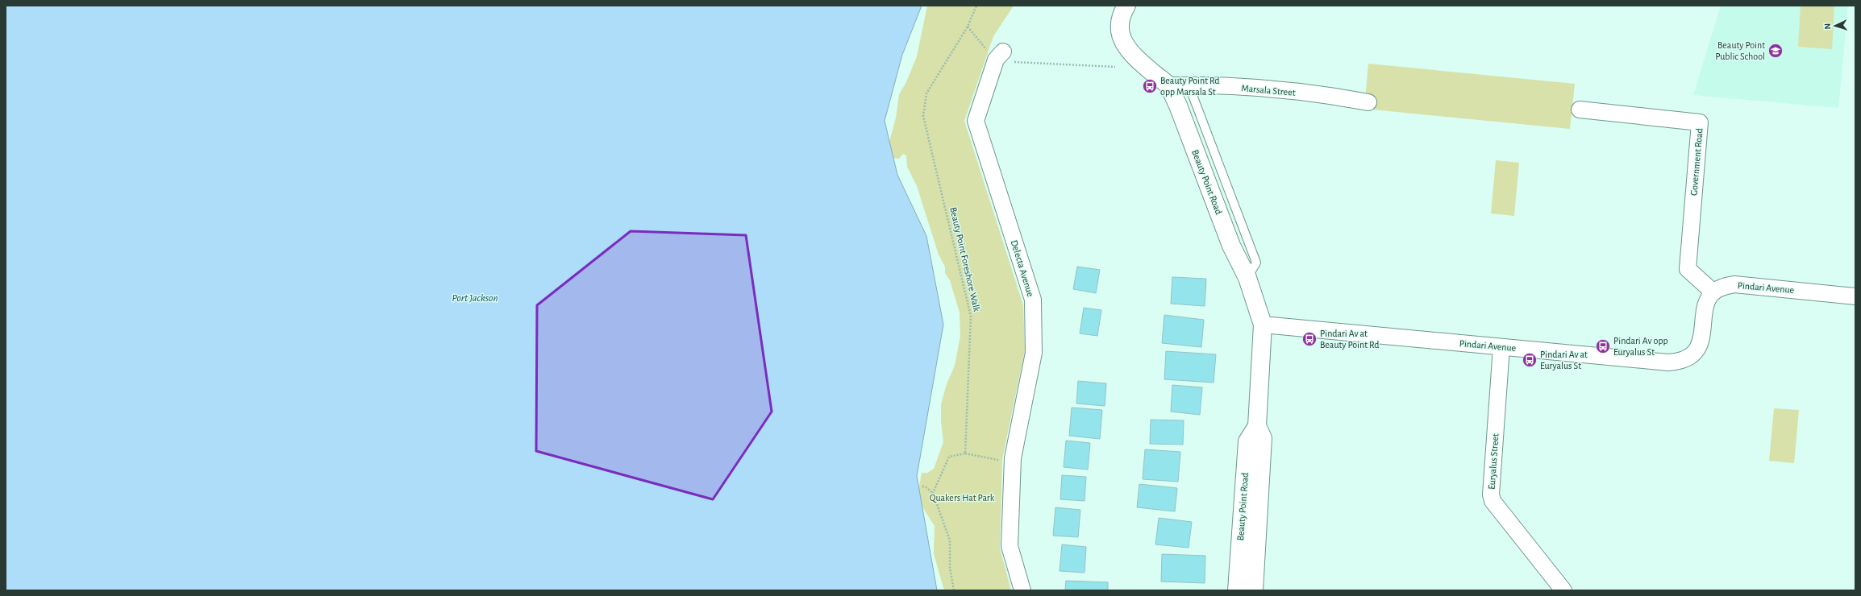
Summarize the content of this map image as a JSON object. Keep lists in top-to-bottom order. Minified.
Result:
{"streets":{"street":["Marsala Street","Government Road","Beauty Point Road","Delecta Avenue","Pindari Avenue","Euryalus Street"],"path":["Beauty Point Foreshore Walk"]},"crossings":[["Marsala Street","Beauty Point Road"],["Government Road","Pindari Avenue"],["Beauty Point Road","Pindari Avenue"],["Pindari Avenue","Euryalus Street"]],"water":["Port Jackson"],"parks":["Quakers Hat Park"],"places":{"school or university":["Beauty Point Public School"],"bus stop":["Beauty Point Rd opp Marsala St","Pindari Av at Beauty Point Rd","Pindari Av opp Euryalus St","Pindari Av at Euryalus St"]},"north":"left"}
